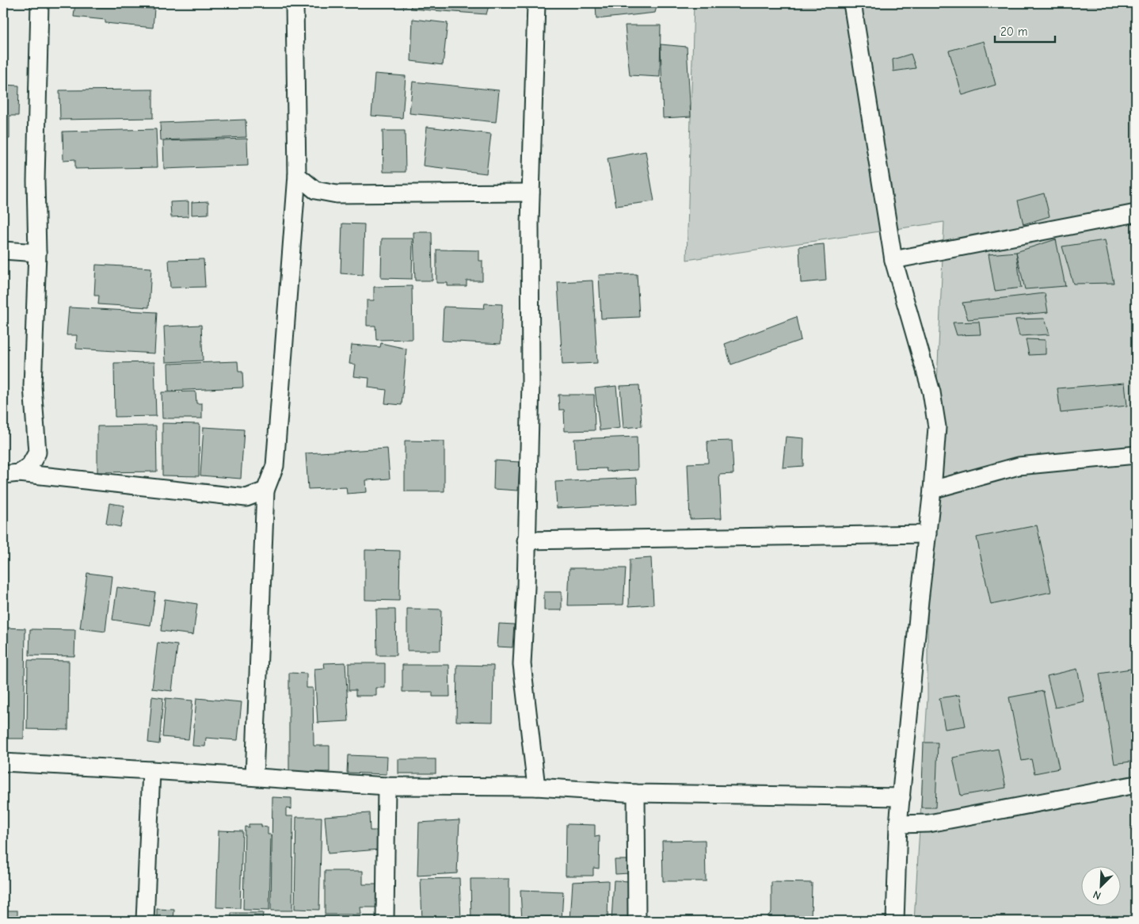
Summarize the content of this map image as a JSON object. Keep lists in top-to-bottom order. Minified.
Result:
{"scale_bar":"20 m","north":"bottom left"}
